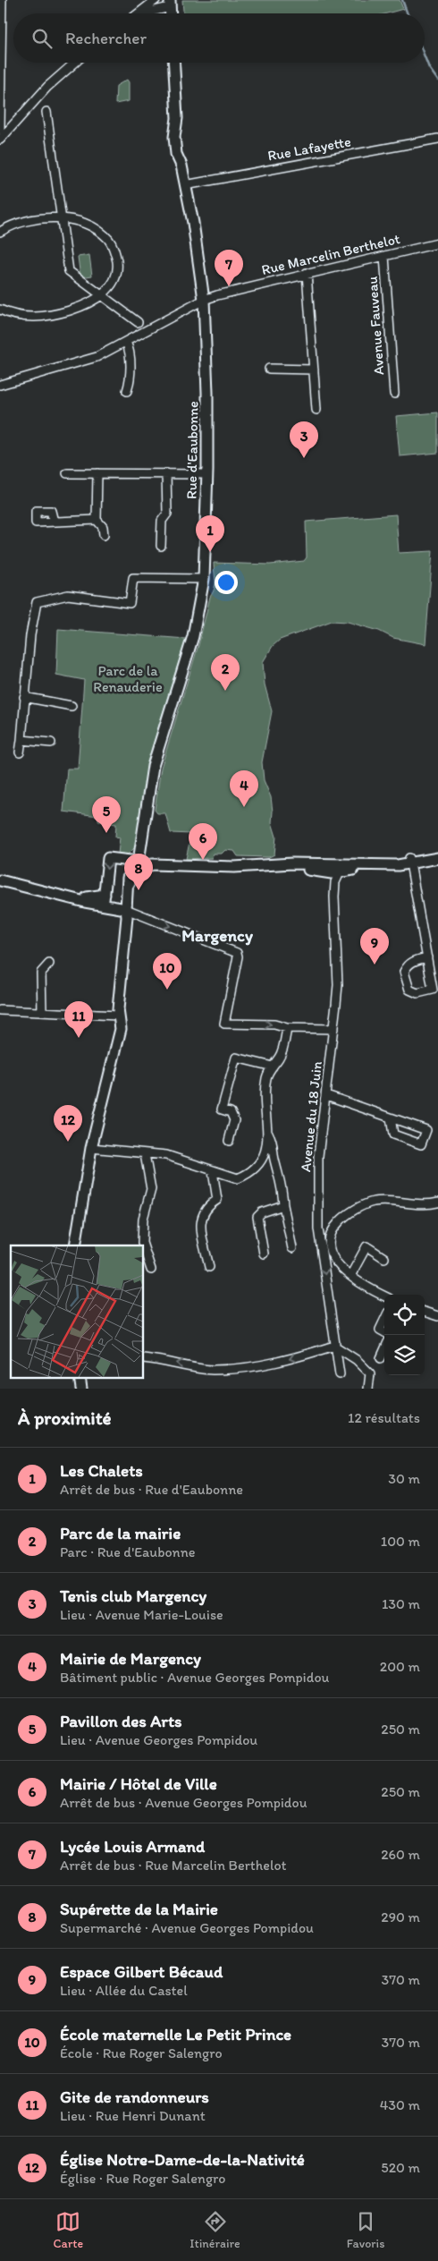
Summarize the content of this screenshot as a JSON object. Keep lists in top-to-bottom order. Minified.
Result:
{"streets":{"main road":["Rue d'Eaubonne"],"street":["Rue Lafayette","Rue Marcelin Berthelot","Avenue Fauveau","Avenue du 18 Juin"]},"crossings":[["Rue Lafayette","Rue d'Eaubonne"],["Rue Marcelin Berthelot","Avenue Fauveau"],["Rue Marcelin Berthelot","Rue d'Eaubonne"]],"districts":["Margency"],"parks":["Parc de la Renauderie"],"page":{"search":"Rechercher","pins":["7","3","1","2","4","5","6","8","9","10","11","12"],"heading":["À proximité","12 résultats"],"list":[{"mark":"1","name":"Les Chalets","note":"Arrêt de bus · Rue d'Eaubonne","value":"30 m"},{"mark":"2","name":"Parc de la mairie","note":"Parc · Rue d'Eaubonne","value":"100 m"},{"mark":"3","name":"Tenis club Margency","note":"Lieu · Avenue Marie-Louise","value":"130 m"},{"mark":"4","name":"Mairie de Margency","note":"Bâtiment public · Avenue Georges Pompidou","value":"200 m"},{"mark":"5","name":"Pavillon des Arts","note":"Lieu · Avenue Georges Pompidou","value":"250 m"},{"mark":"6","name":"Mairie / Hôtel de Ville","note":"Arrêt de bus · Avenue Georges Pompidou","value":"250 m"},{"mark":"7","name":"Lycée Louis Armand","note":"Arrêt de bus · Rue Marcelin Berthelot","value":"260 m"},{"mark":"8","name":"Supérette de la Mairie","note":"Supermarché · Avenue Georges Pompidou","value":"290 m"},{"mark":"9","name":"Espace Gilbert Bécaud","note":"Lieu · Allée du Castel","value":"370 m"},{"mark":"10","name":"École maternelle Le Petit Prince","note":"École · Rue Roger Salengro","value":"370 m"},{"mark":"11","name":"Gite de randonneurs","note":"Lieu · Rue Henri Dunant","value":"430 m"},{"mark":"12","name":"Église Notre-Dame-de-la-Nativité","note":"Église · Rue Roger Salengro","value":"520 m"}],"nav":["Carte","Itinéraire","Favoris"]}}
